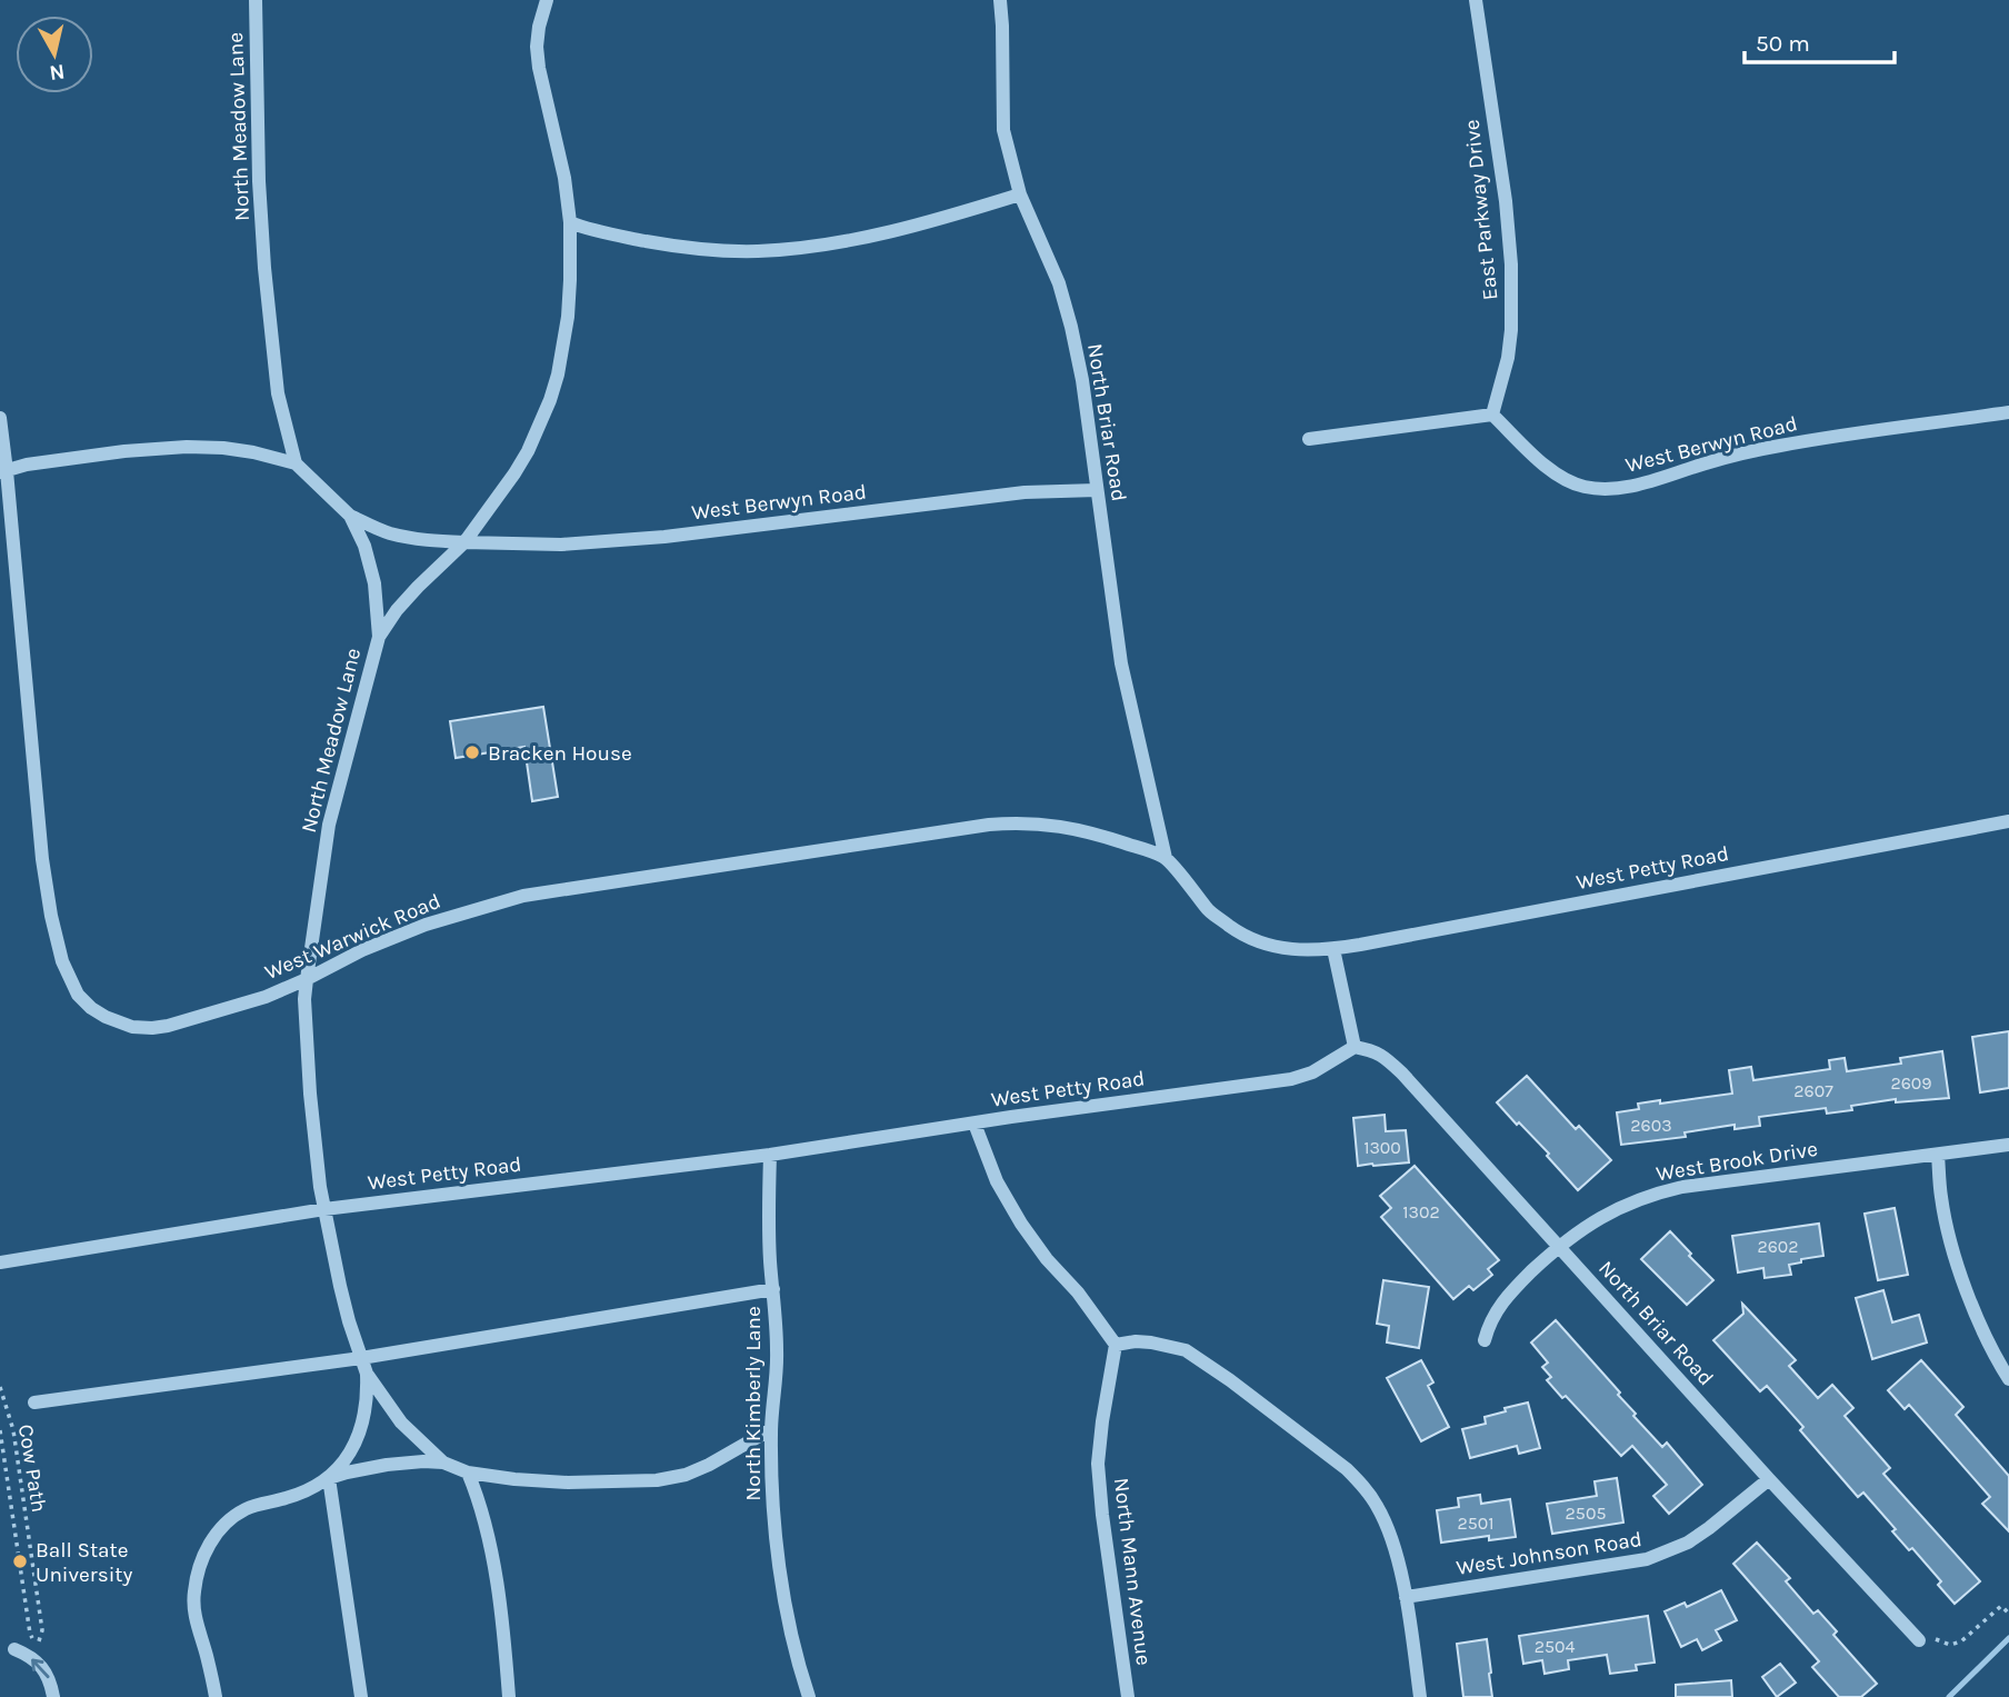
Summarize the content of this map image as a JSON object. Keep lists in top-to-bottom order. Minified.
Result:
{"streets":{"street":["North Meadow Lane","East Parkway Drive","North Briar Road","West Berwyn Road","West Petty Road","West Warwick Road","West Brook Drive","North Kimberly Lane","West Johnson Road","North Mann Avenue"],"path":["Cow Path"]},"crossings":[["North Meadow Lane","West Berwyn Road"],["North Meadow Lane","West Petty Road"],["North Meadow Lane","West Warwick Road"],["East Parkway Drive","West Berwyn Road"],["North Briar Road","West Berwyn Road"],["North Briar Road","West Petty Road"],["North Briar Road","West Warwick Road"],["North Briar Road","West Brook Drive"],["North Briar Road","West Johnson Road"],["West Petty Road","North Kimberly Lane"]],"places":["Bracken House","Ball State University"],"house_numbers":["2609","2607","2603","1300","1302","2602","2505","2501","2504"],"scale_bar":"50 m","north":"bottom"}
